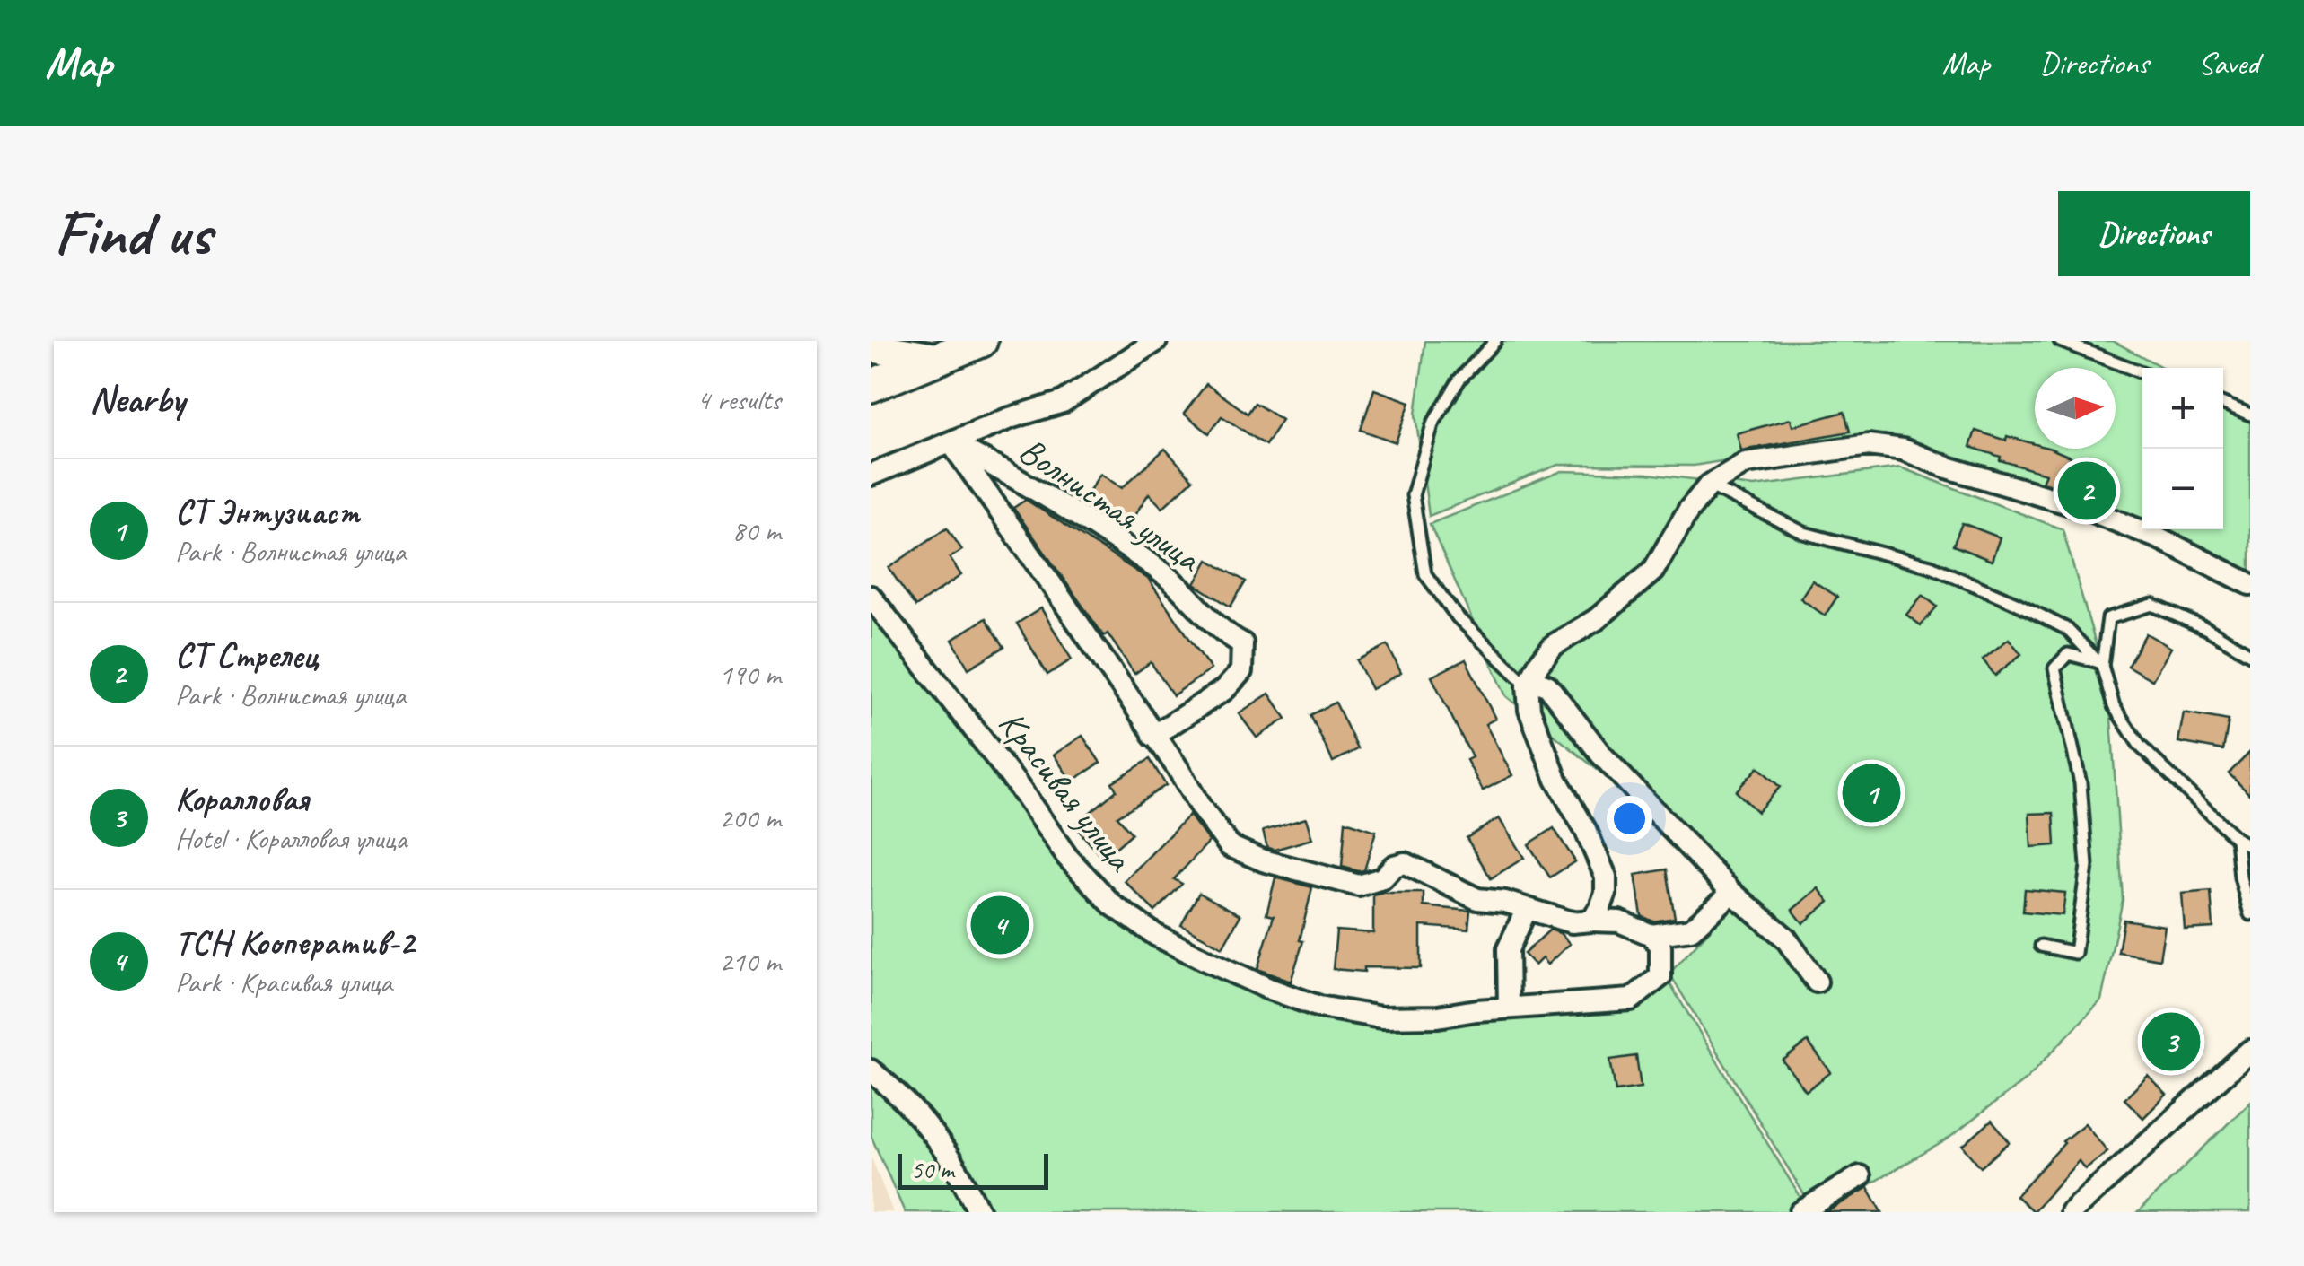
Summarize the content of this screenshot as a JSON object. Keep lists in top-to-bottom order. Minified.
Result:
{"streets":{"street":["Волнистая улица","Красивая улица"]},"crossings":[["Волнистая улица","Красивая улица"]],"scale_bar":"50 m","north":"right","page":{"header":"Map","nav":["Map","Directions","Saved"],"buttons":"Directions","title":"Find us","heading":["Nearby","4 results"],"map_buttons":["+","−"],"list":[{"mark":"1","name":"СТ Энтузиаст","note":"Park · Волнистая улица","value":"80 m"},{"mark":"2","name":"СТ Стрелец","note":"Park · Волнистая улица","value":"190 m"},{"mark":"3","name":"Коралловая","note":"Hotel · Коралловая улица","value":"200 m"},{"mark":"4","name":"ТСН Кооператив-2","note":"Park · Красивая улица","value":"210 m"}],"pins":["2","1","4","3"],"scale":"50 m"}}
